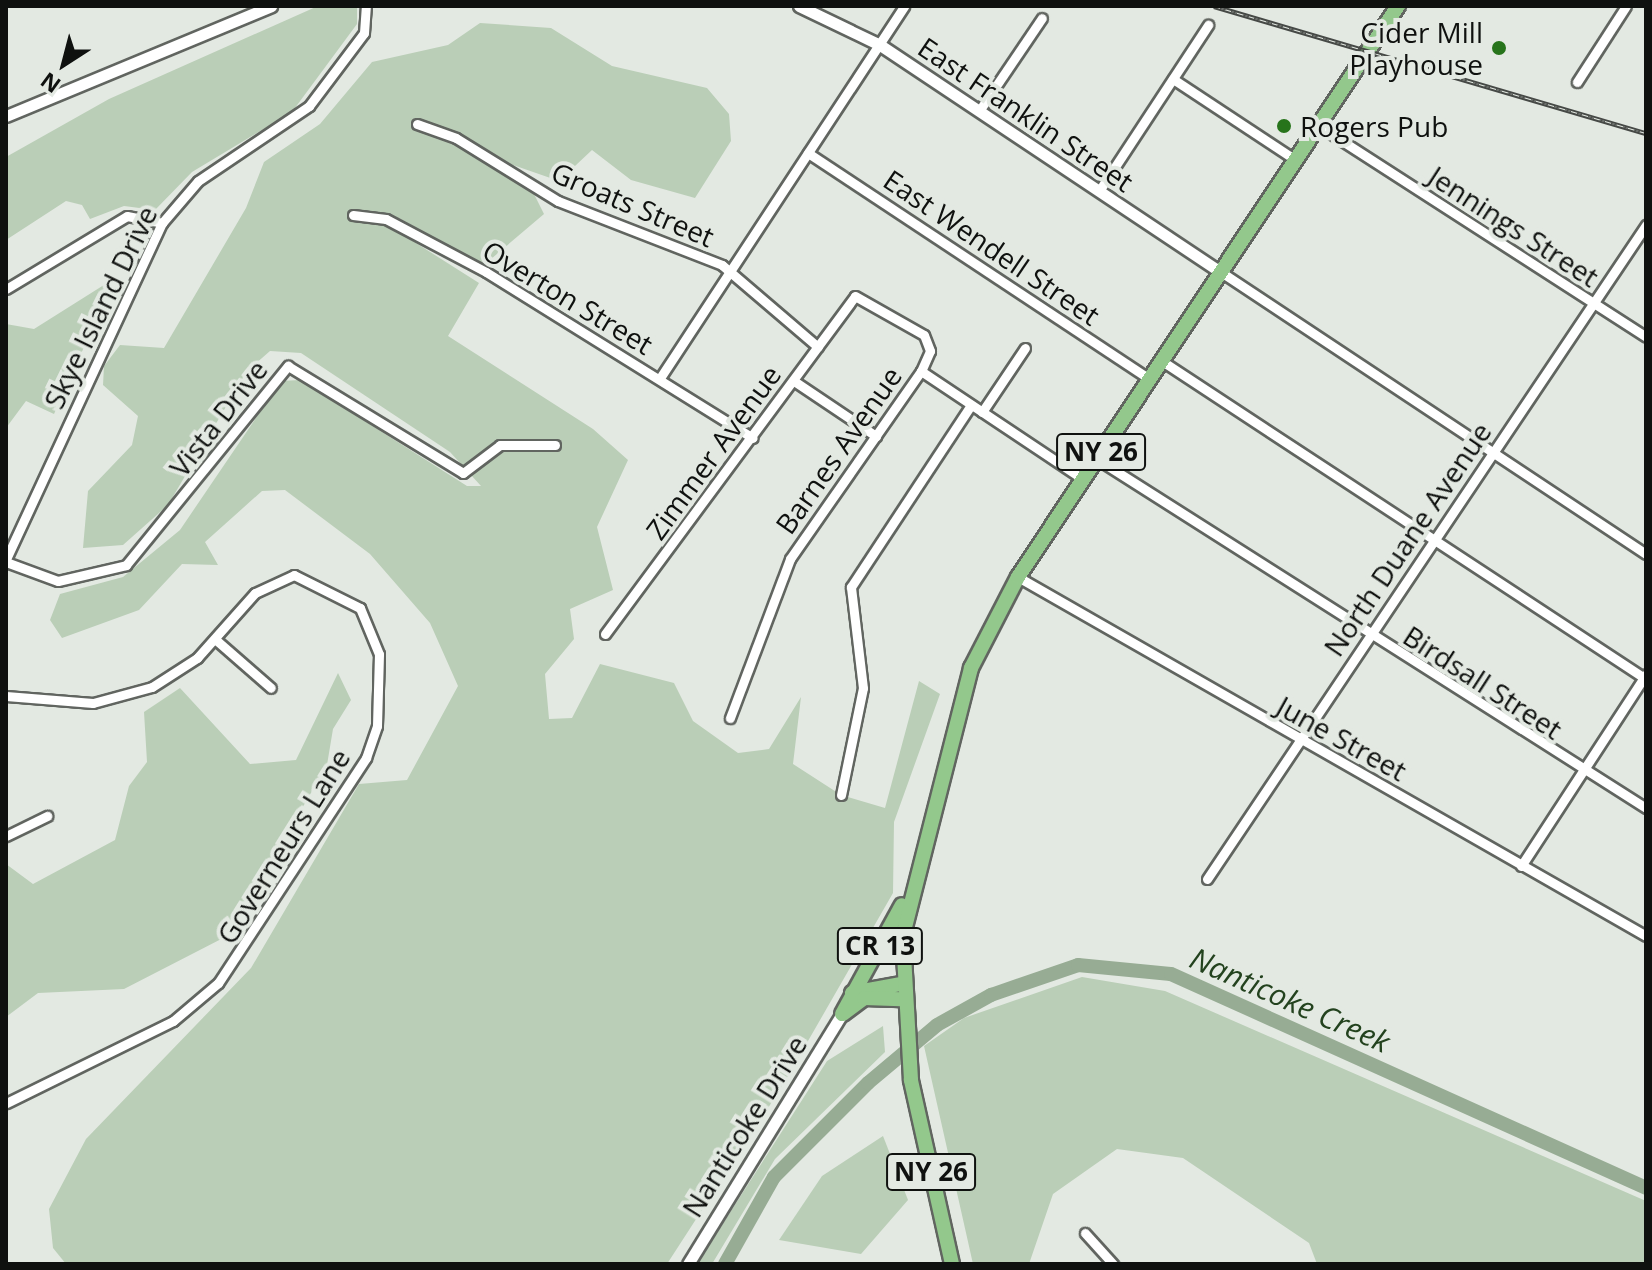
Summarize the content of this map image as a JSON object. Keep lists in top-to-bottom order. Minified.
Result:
{"streets":{"main road":["NY 26","CR 13"],"street":["East Franklin Street","Groats Street","Jennings Street","East Wendell Street","Overton Street","Skye Island Drive","Vista Drive","Barnes Avenue","Zimmer Avenue","North Duane Avenue","Birdsall Street","June Street","Governeurs Lane","Nanticoke Drive"]},"crossings":[["East Franklin Street","NY 26"],["Groats Street","Zimmer Avenue"],["Jennings Street","NY 26"],["Jennings Street","North Duane Avenue"],["East Wendell Street","NY 26"],["Overton Street","Zimmer Avenue"],["Skye Island Drive","Vista Drive"],["Barnes Avenue","Zimmer Avenue"],["NY 26","Birdsall Street"],["NY 26","June Street"],["NY 26","CR 13"],["North Duane Avenue","Birdsall Street"],["North Duane Avenue","June Street"],["CR 13","Nanticoke Drive"]],"water":["Nanticoke Creek"],"places":["Cider Mill Playhouse","Rogers Pub"],"north":"bottom left"}
